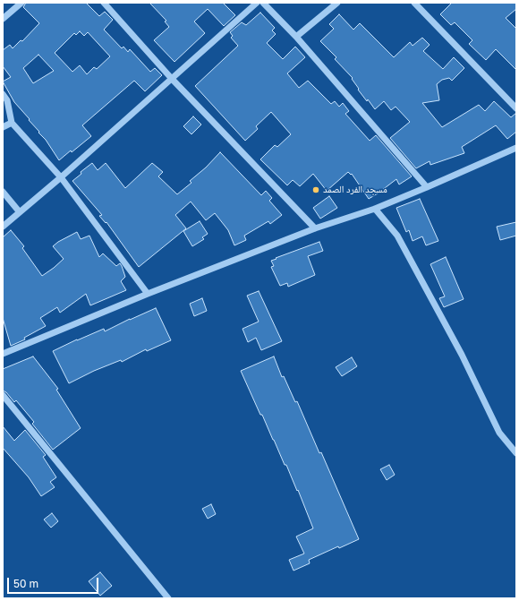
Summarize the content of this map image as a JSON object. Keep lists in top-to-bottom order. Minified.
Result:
{"places":["مسجد الفرد الصمد"],"scale_bar":"50 m"}
